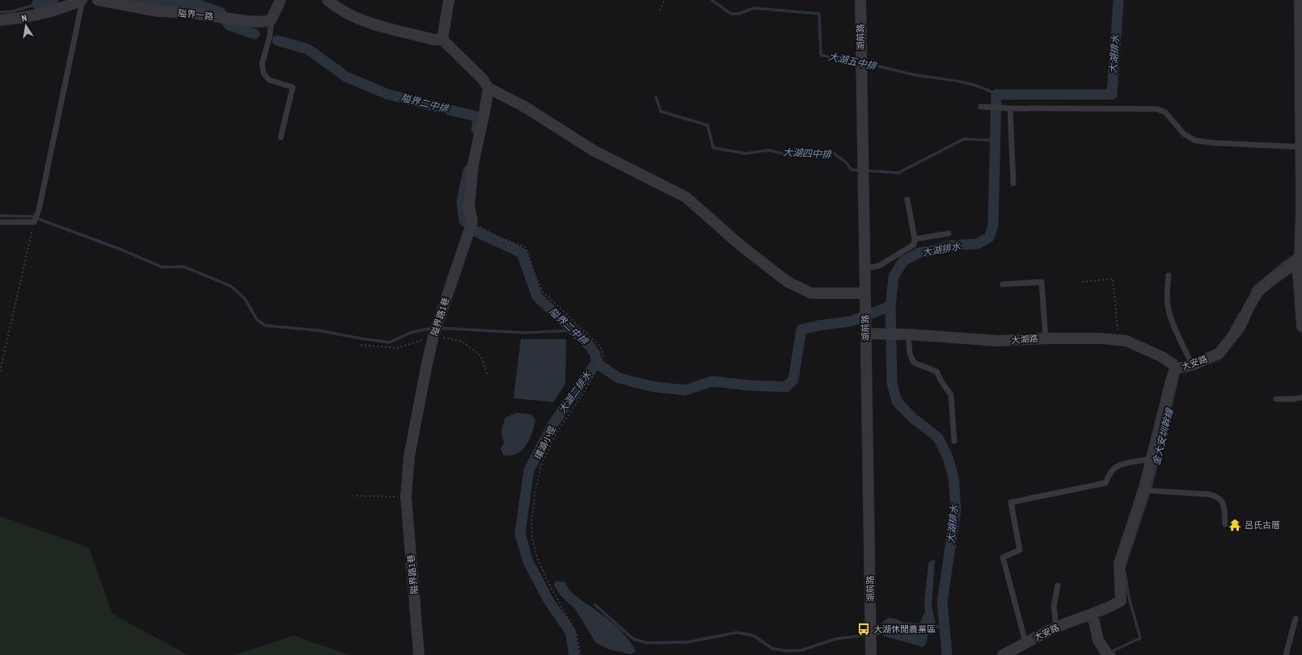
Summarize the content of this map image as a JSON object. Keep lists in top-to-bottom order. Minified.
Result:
{"streets":{"street":["隘界一路","湖前路","隘界路1巷","大湖路","大安路"],"path":["環湖小徑"]},"crossings":[["湖前路","大湖路"],["隘界路1巷","環湖小徑"],["大湖路","大安路"]],"water":["大湖排水","大湖五中排","隘界二中排","大湖四中排","大湖二排水","金大安圳幹線"],"places":{"temple":["呂氏古厝"],"bus stop":["大湖休閒農業區"]},"north":"top"}
